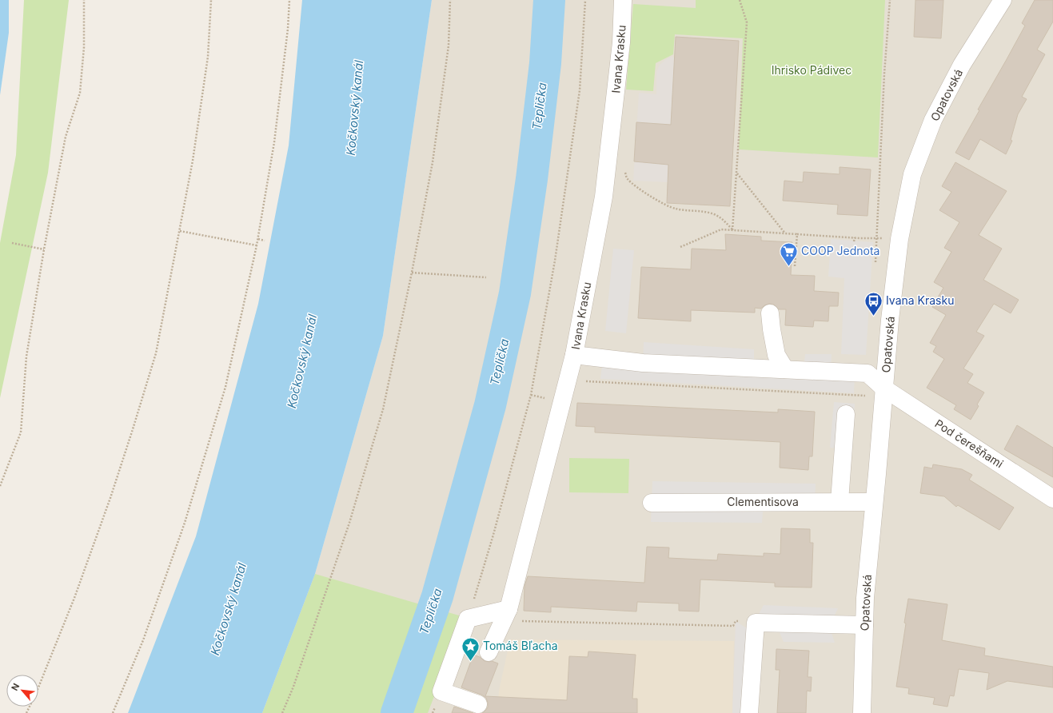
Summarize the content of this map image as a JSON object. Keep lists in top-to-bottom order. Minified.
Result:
{"streets":{"street":["Ivana Krasku","Opatovská","Pod čerešňami","Clementisova"]},"crossings":[["Ivana Krasku","Opatovská"],["Ivana Krasku","Pod čerešňami"],["Opatovská","Pod čerešňami"],["Opatovská","Clementisova"]],"water":["Teplička","Kočkovský kanál"],"parks":["Ihrisko Pádivec"],"places":{"supermarket":["COOP Jednota"],"bus stop":["Ivana Krasku"],"place":["Tomáš Bľacha"]},"north":"top left"}
